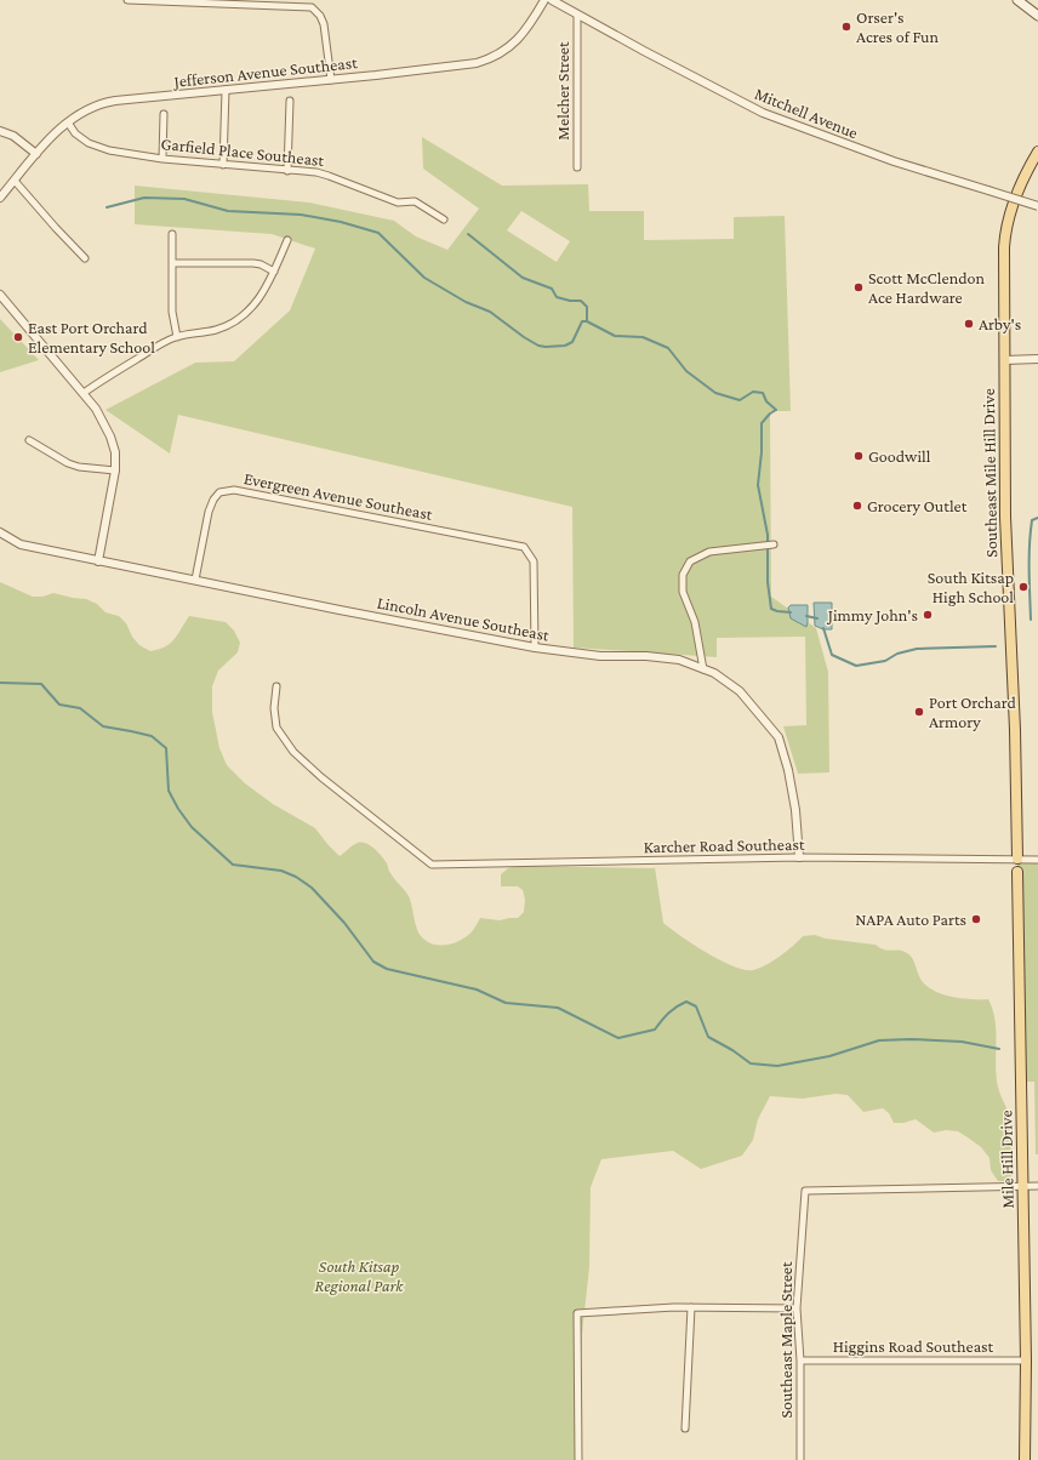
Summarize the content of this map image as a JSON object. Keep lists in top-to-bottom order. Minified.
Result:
{"streets":{"main road":["Southeast Mile Hill Drive","Mile Hill Drive"],"street":["Jefferson Avenue Southeast","Melcher Street","Mitchell Avenue","Garfield Place Southeast","Evergreen Avenue Southeast","Lincoln Avenue Southeast","Karcher Road Southeast","Southeast Maple Street","Higgins Road Southeast"]},"crossings":[["Jefferson Avenue Southeast","Garfield Place Southeast"],["Melcher Street","Mitchell Avenue"],["Southeast Mile Hill Drive","Karcher Road Southeast"],["Southeast Mile Hill Drive","Mile Hill Drive"],["Evergreen Avenue Southeast","Lincoln Avenue Southeast"],["Lincoln Avenue Southeast","Karcher Road Southeast"],["Karcher Road Southeast","Mile Hill Drive"],["Mile Hill Drive","Southeast Maple Street"],["Mile Hill Drive","Higgins Road Southeast"],["Southeast Maple Street","Higgins Road Southeast"]],"parks":["South Kitsap Regional Park"],"places":["Orser's Acres of Fun","Scott McClendon Ace Hardware","Arby's","East Port Orchard Elementary School","Goodwill","Grocery Outlet","South Kitsap High School","Jimmy John's","Port Orchard Armory","NAPA Auto Parts"]}
